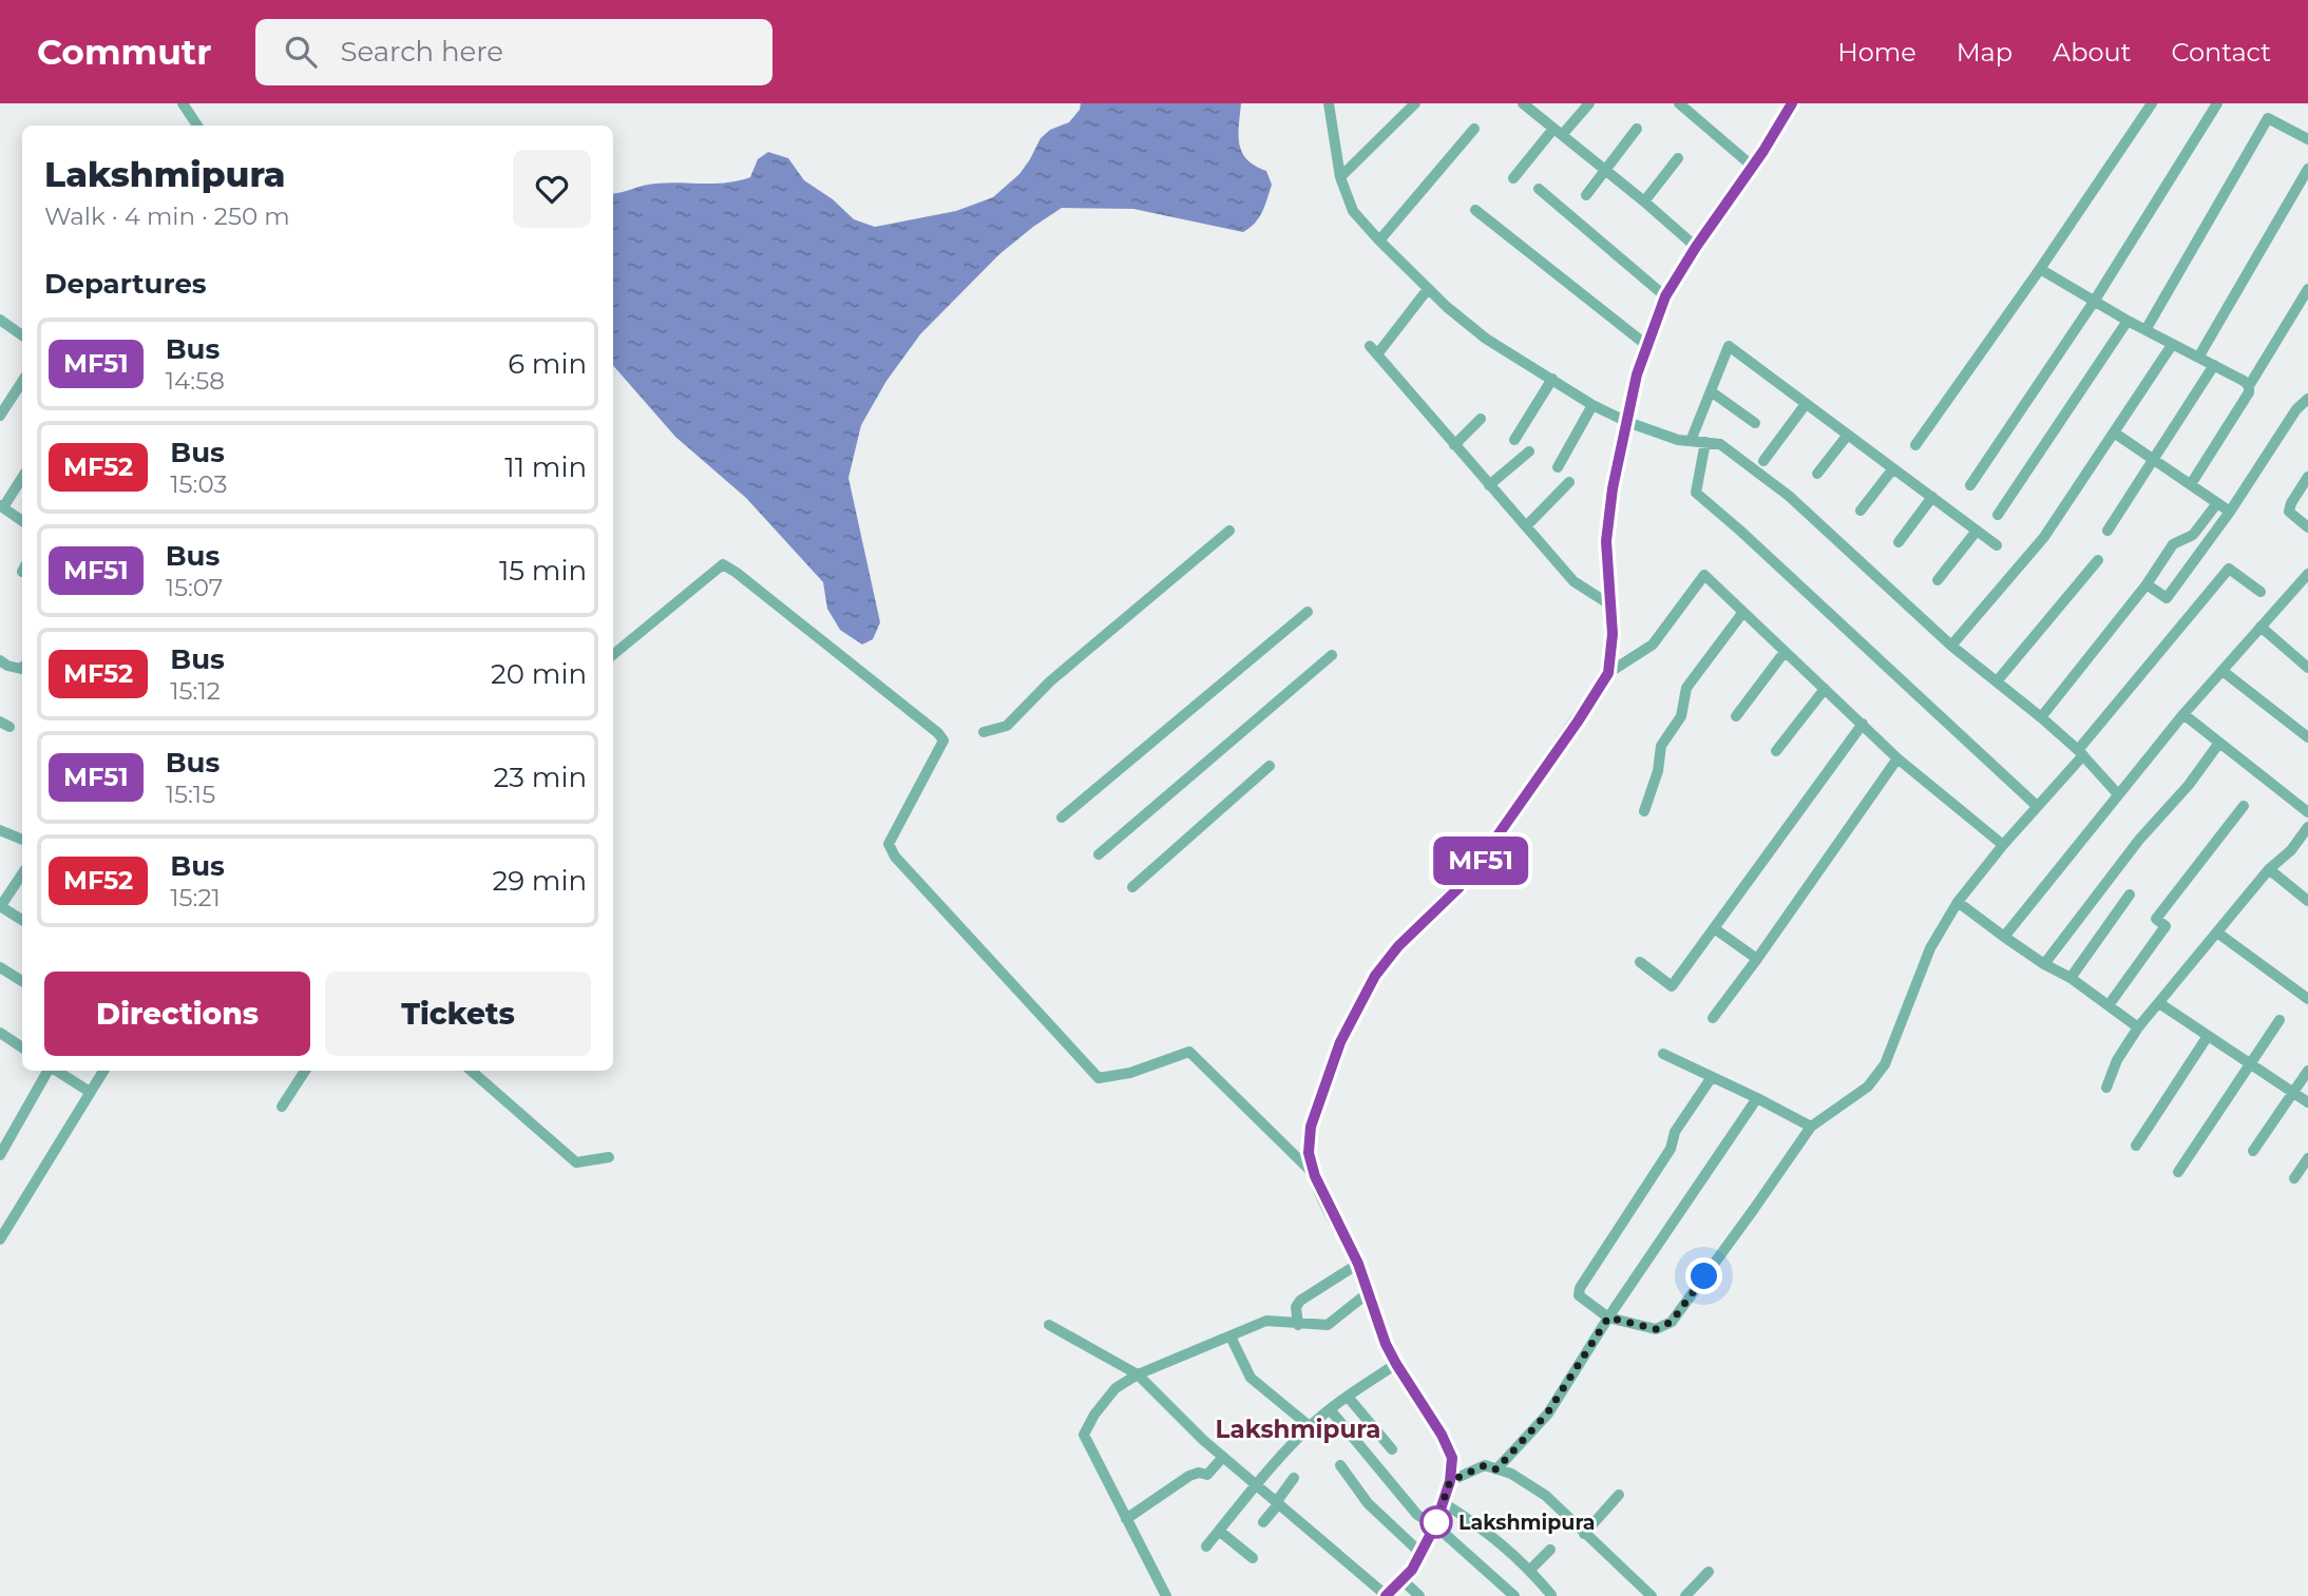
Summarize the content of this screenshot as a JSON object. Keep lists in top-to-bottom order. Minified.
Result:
{"districts":["Lakshmipura"],"places":["Lakshmipura"],"lines":["bus line MF51"],"page":{"header":"Commutr","search":"Search here","nav":["Home","Map","About","Contact"],"on_map":"MF51","heading":[["Lakshmipura","Walk · 4 min · 250 m"],"Departures"],"list":[{"mark":"MF51","name":"Bus","note":"14:58","value":"6 min"},{"mark":"MF52","name":"Bus","note":"15:03","value":"11 min"},{"mark":"MF51","name":"Bus","note":"15:07","value":"15 min"},{"mark":"MF52","name":"Bus","note":"15:12","value":"20 min"},{"mark":"MF51","name":"Bus","note":"15:15","value":"23 min"},{"mark":"MF52","name":"Bus","note":"15:21","value":"29 min"}],"buttons":["Directions","Tickets"]}}
